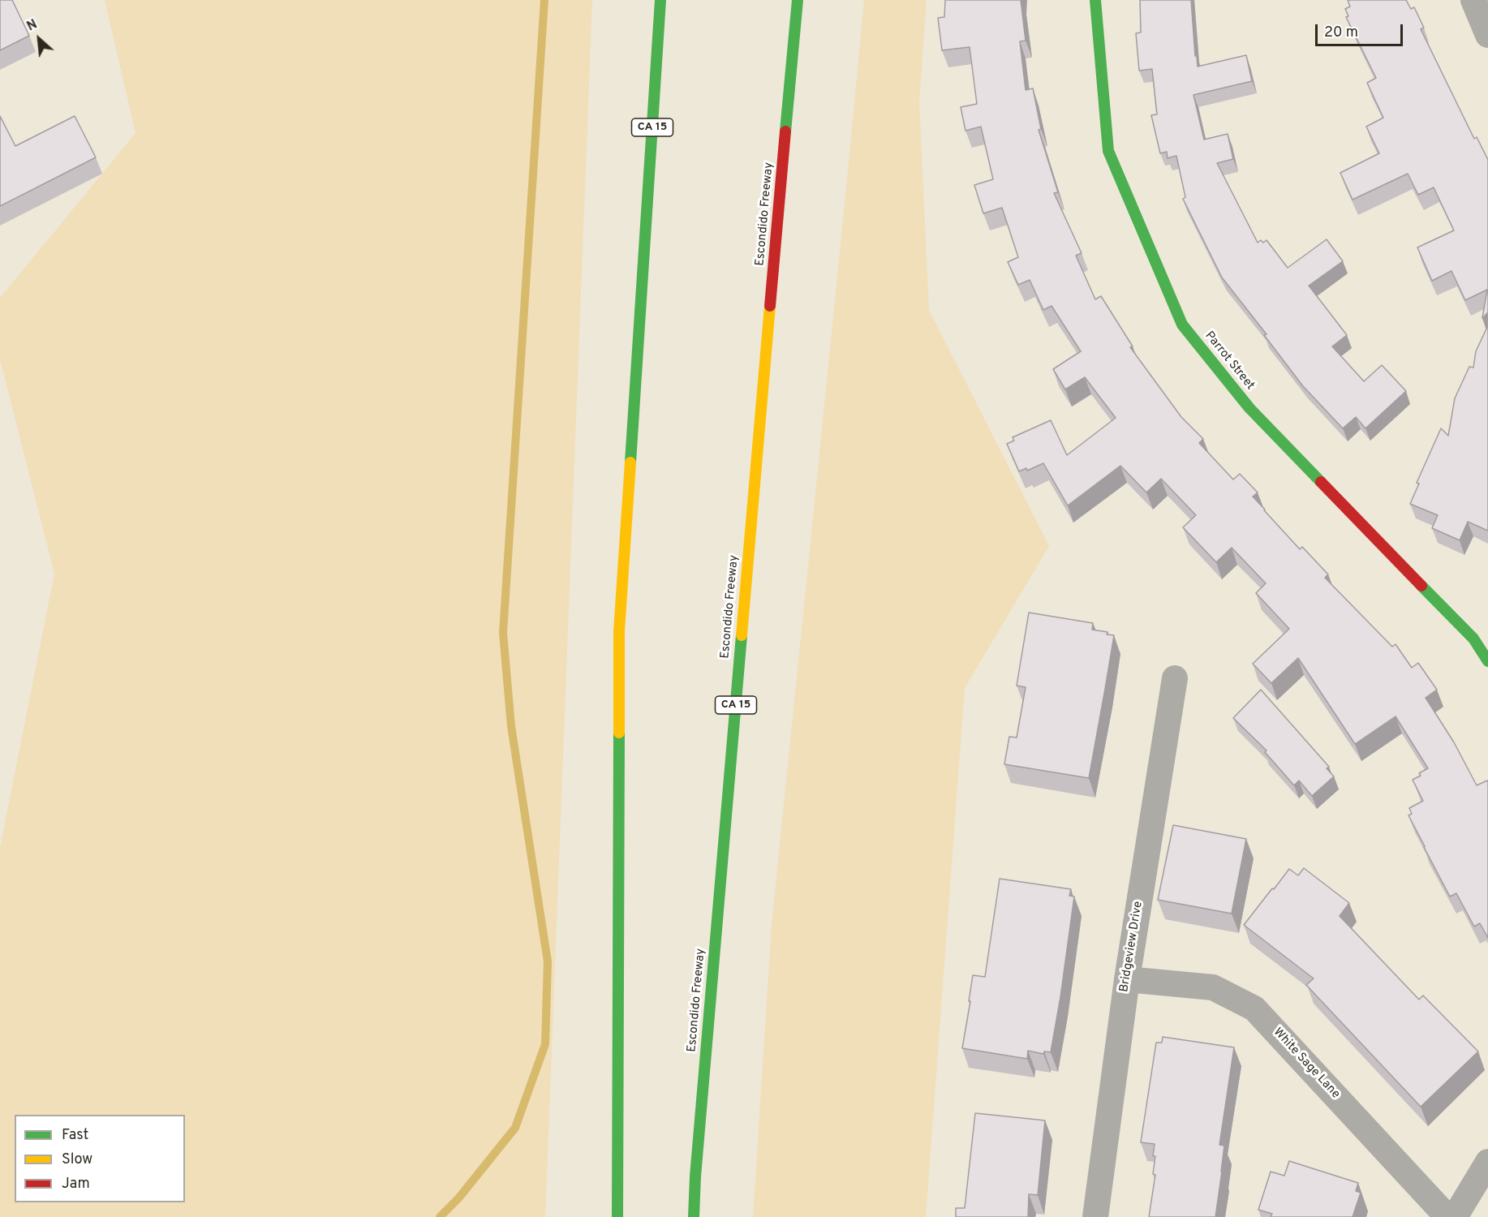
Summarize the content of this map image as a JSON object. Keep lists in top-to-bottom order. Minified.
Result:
{"streets":{"main road":["CA 15","Escondido Freeway","Parrot Street"],"street":["Bridgeview Drive","White Sage Lane"]},"crossings":[["Bridgeview Drive","White Sage Lane"]],"legend":["Fast","Slow","Jam"],"scale_bar":"20 m","north":"top left"}
